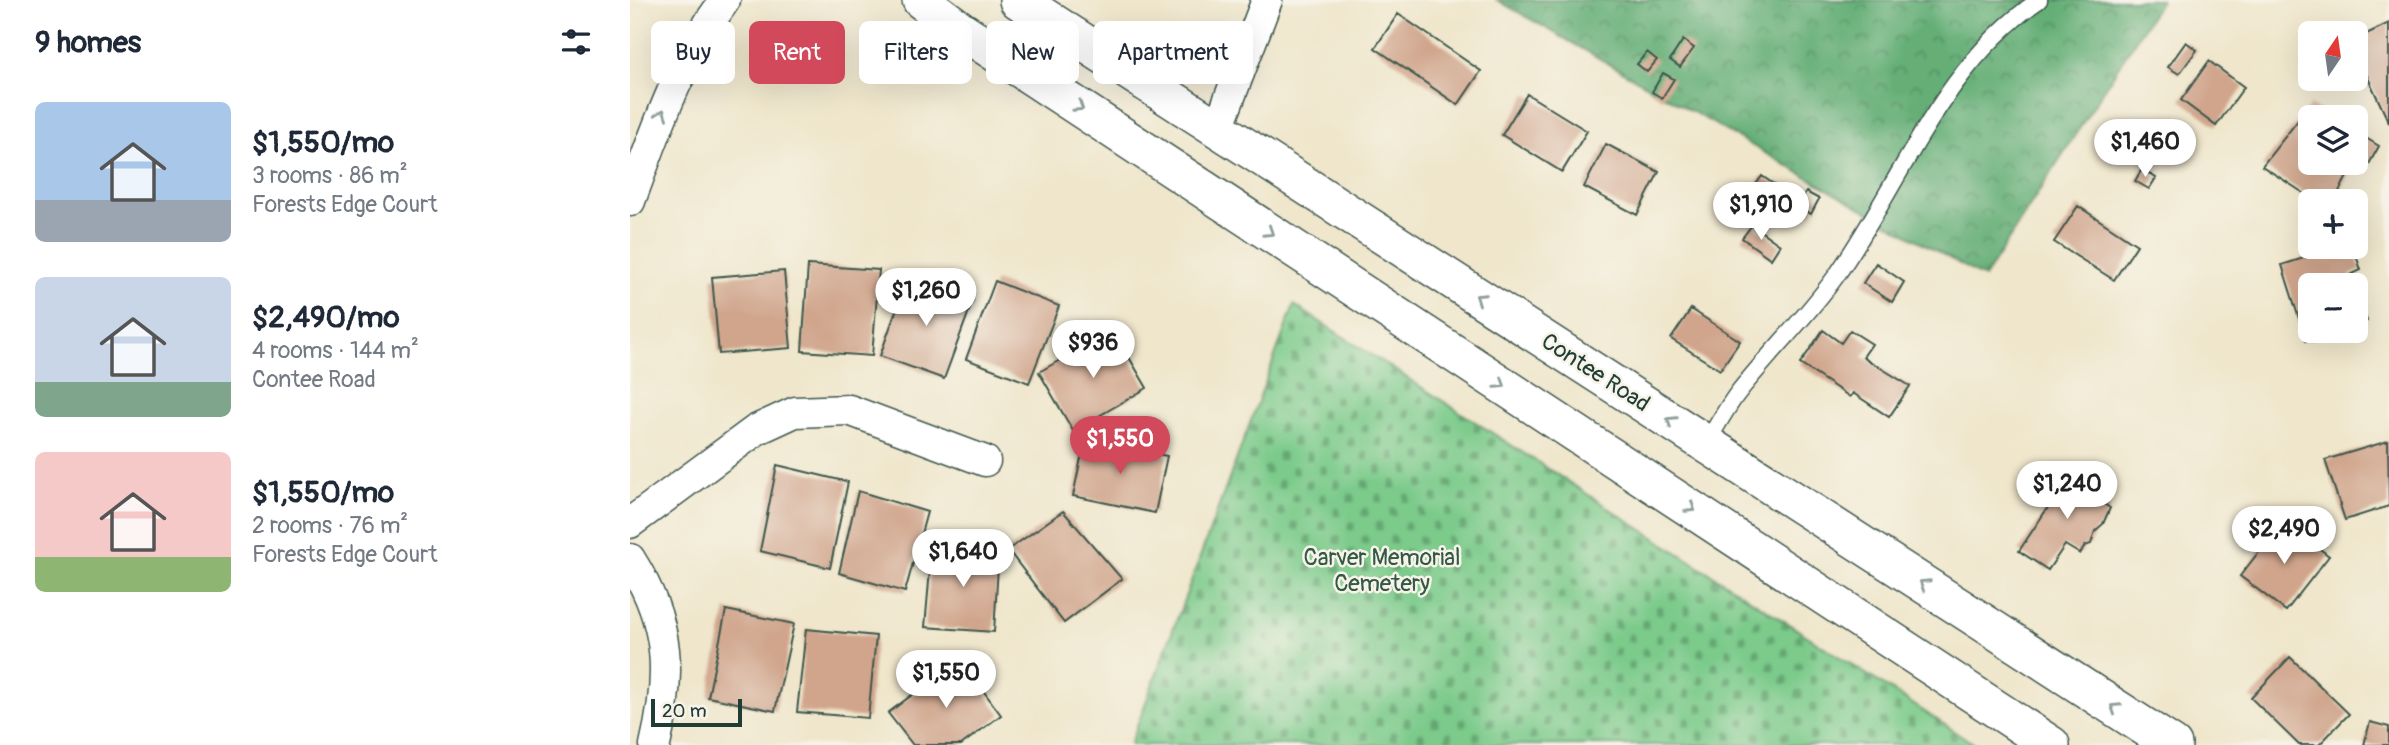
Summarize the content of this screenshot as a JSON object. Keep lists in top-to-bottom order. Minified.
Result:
{"streets":{"street":["Contee Road"]},"parks":["Carver Memorial Cemetery"],"scale_bar":"20 m","north":"top","page":{"heading":"9 homes","map_buttons":["+","−"],"chip":["Buy","Rent","Filters","New","Apartment"],"list":[{"name":"$1,550/mo","note":"3 rooms · 86 m² · Forests Edge Court"},{"name":"$2,490/mo","note":"4 rooms · 144 m² · Contee Road"},{"name":"$1,550/mo","note":"2 rooms · 76 m² · Forests Edge Court"}],"price":["$1,460","$1,910","$1,260","$936","$1,550","$1,240","$2,490","$1,640","$1,550"],"scale":"20 m"}}
